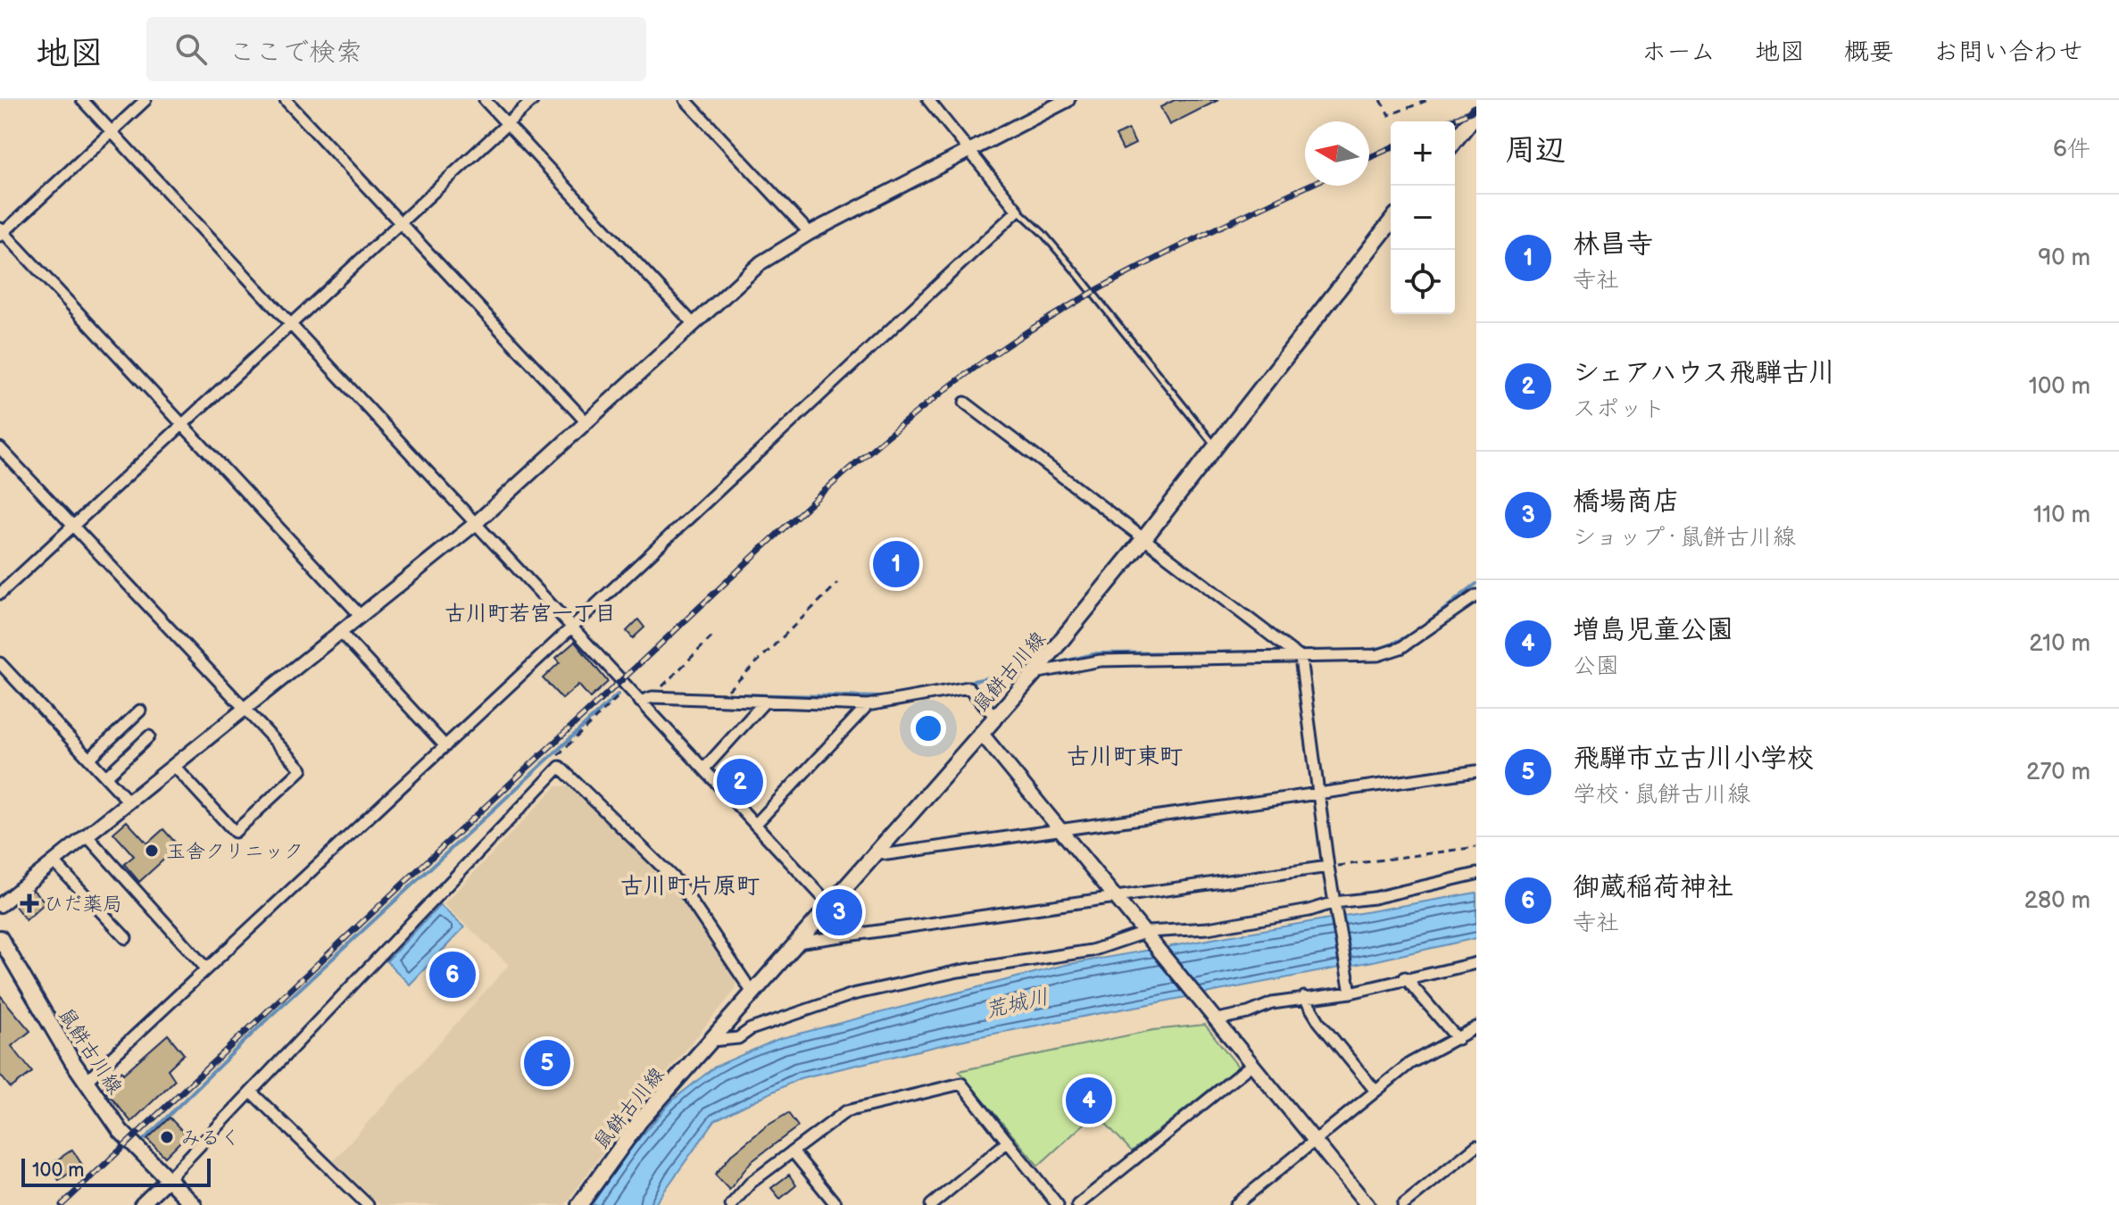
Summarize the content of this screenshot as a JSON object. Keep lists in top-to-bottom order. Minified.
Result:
{"streets":{"main road":["鼠餅古川線"]},"districts":["古川町若宮一丁目","古川町東町","古川町片原町"],"water":["荒城川"],"places":{"other":["玉舎クリニック","みるく"],"health":["ひだ薬局"]},"scale_bar":"100 m","north":"left","page":{"header":"地図","search":"ここで検索","nav":["ホーム","地図","概要","お問い合わせ"],"heading":["周辺","6件"],"map_buttons":["+","−"],"list":[{"mark":"1","name":"林昌寺","note":"寺社","value":"90 m"},{"mark":"2","name":"シェアハウス飛騨古川","note":"スポット","value":"100 m"},{"mark":"3","name":"橋場商店","note":"ショップ · 鼠餅古川線","value":"110 m"},{"mark":"4","name":"増島児童公園","note":"公園","value":"210 m"},{"mark":"5","name":"飛騨市立古川小学校","note":"学校 · 鼠餅古川線","value":"270 m"},{"mark":"6","name":"御蔵稲荷神社","note":"寺社","value":"280 m"}],"pins":["1","2","3","6","5","4"],"scale":"100 m"}}
